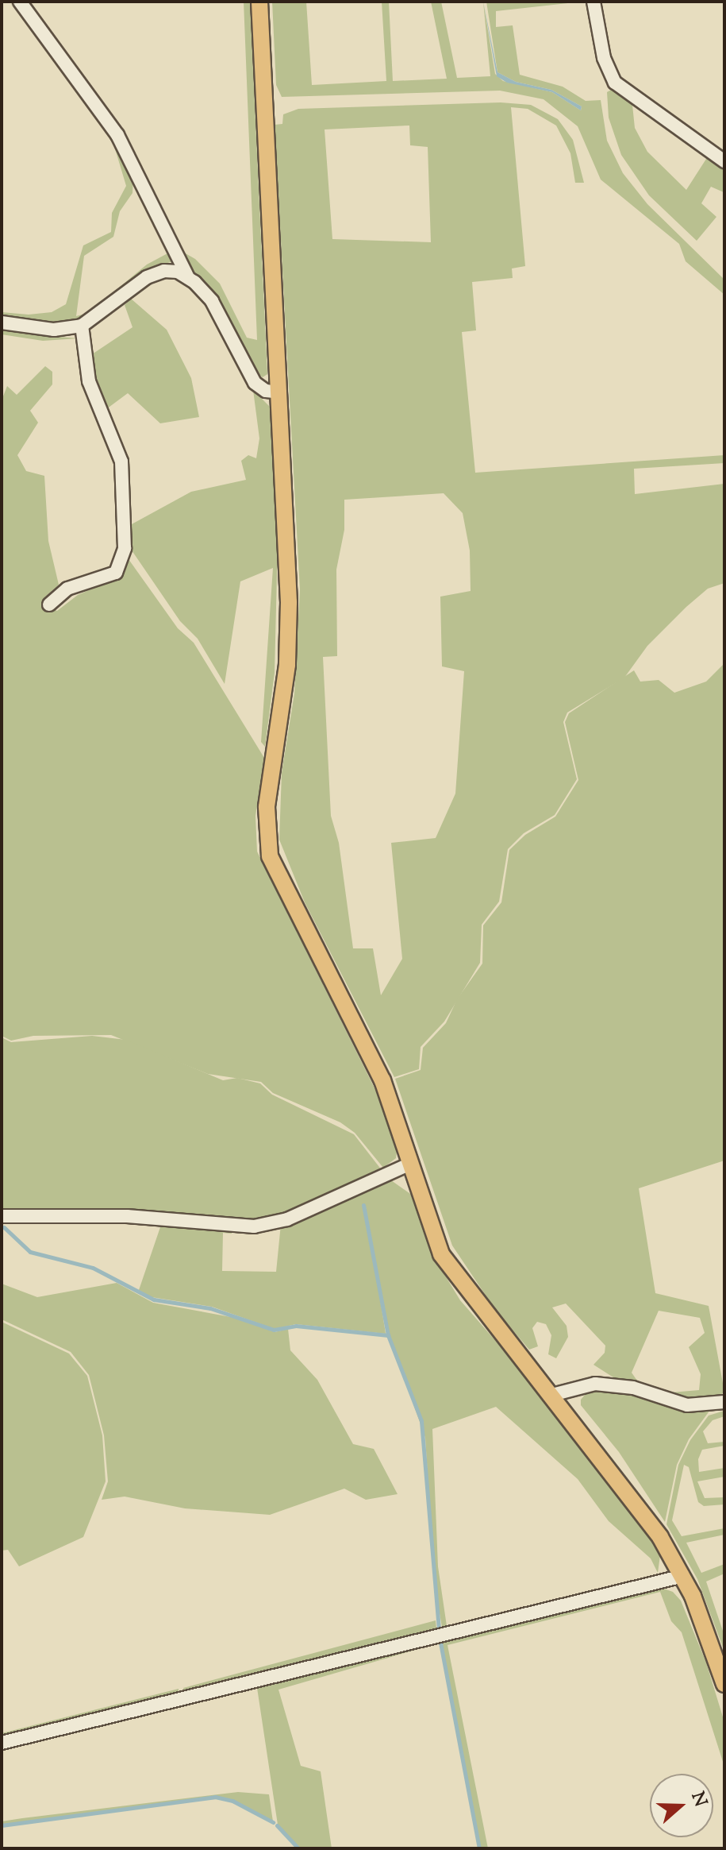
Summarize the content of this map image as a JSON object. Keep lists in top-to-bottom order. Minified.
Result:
{"north":"right"}
